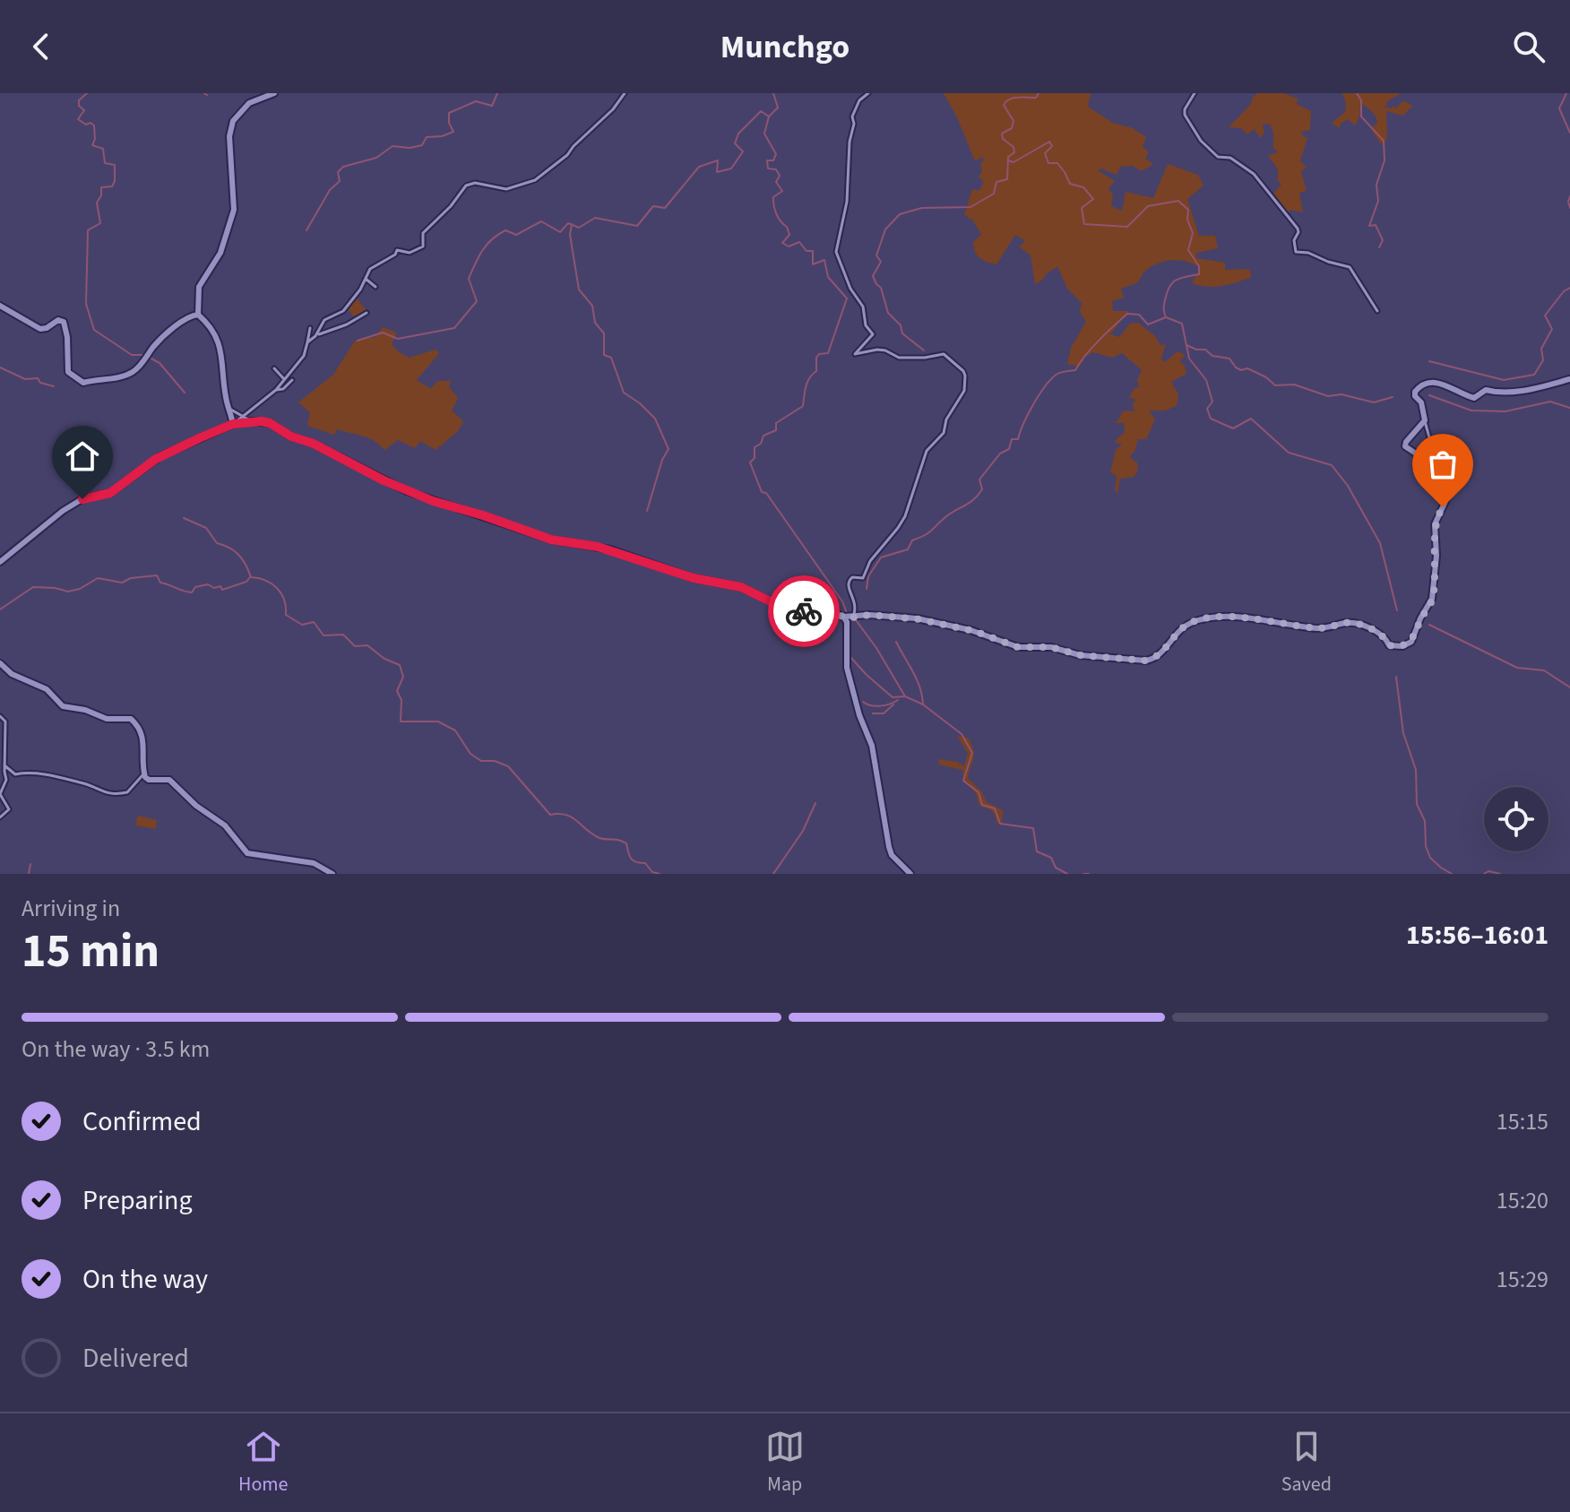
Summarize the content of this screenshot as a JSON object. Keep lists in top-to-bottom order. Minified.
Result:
{"page":{"header":"Munchgo","heading":["15 min","Arriving in","15:56–16:01"],"bar":"On the way · 3.5 km","list":[["Confirmed","15:15"],["Preparing","15:20"],["On the way","15:29"],"Delivered"],"tabs":["Home","Map","Saved"]}}
